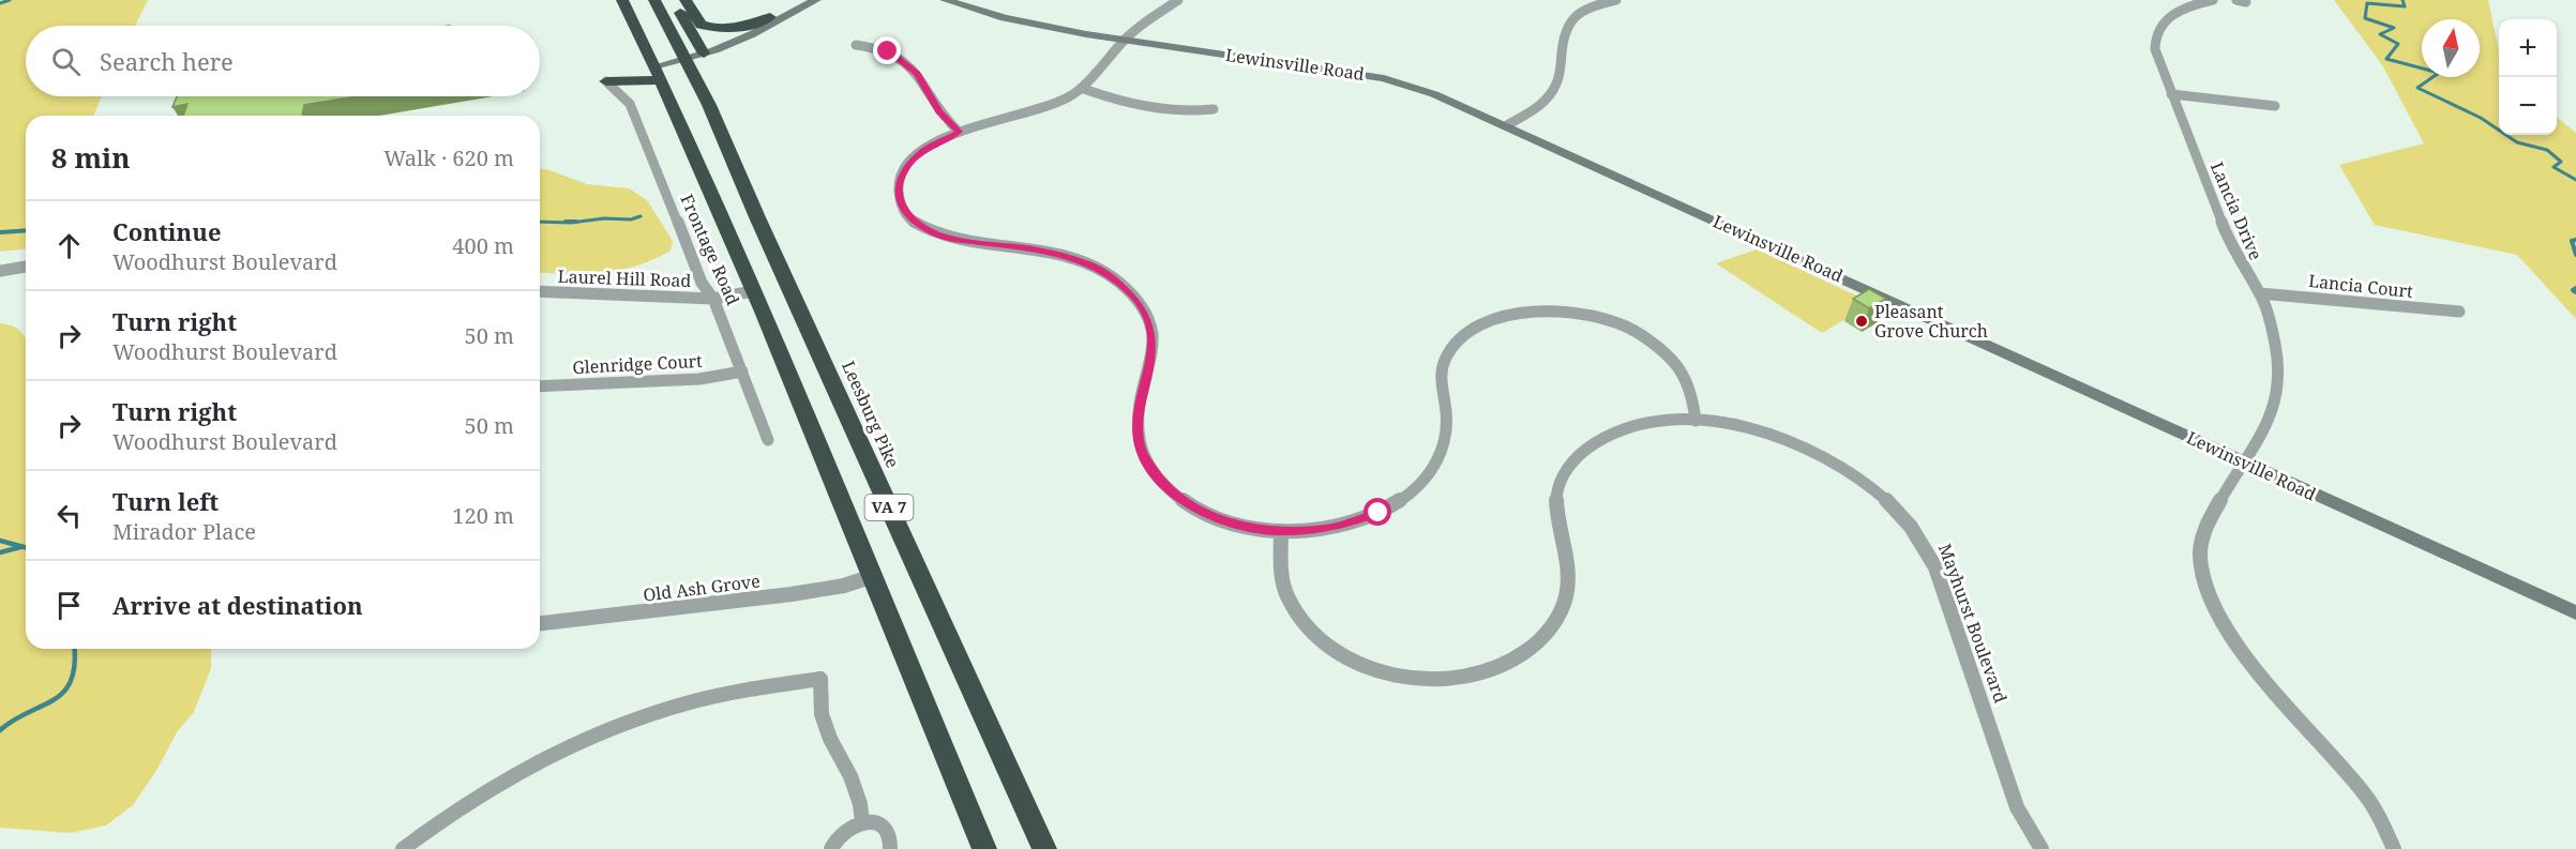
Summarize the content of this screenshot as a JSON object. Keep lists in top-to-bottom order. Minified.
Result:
{"streets":{"highway":["Leesburg Pike","VA 7"],"main road":["Lewinsville Road"],"street":["Lancia Drive","Frontage Road","Laurel Hill Road","Lancia Court","Glenridge Court","Old Ash Grove","Mayhurst Boulevard"]},"crossings":[["Lewinsville Road","Lancia Drive"],["Lancia Drive","Lancia Court"],["Frontage Road","Laurel Hill Road"],["Frontage Road","Glenridge Court"],["Laurel Hill Road","VA 7"],["VA 7","Old Ash Grove"]],"places":["Pleasant Grove Church"],"north":"top","page":{"map_buttons":["+","−"],"search":"Search here","heading":["8 min","Walk · 620 m"],"list":[["Continue","Woodhurst Boulevard","400 m"],["Turn right","Woodhurst Boulevard","50 m"],["Turn right","Woodhurst Boulevard","50 m"],["Turn left","Mirador Place","120 m"],"Arrive at destination"]}}
